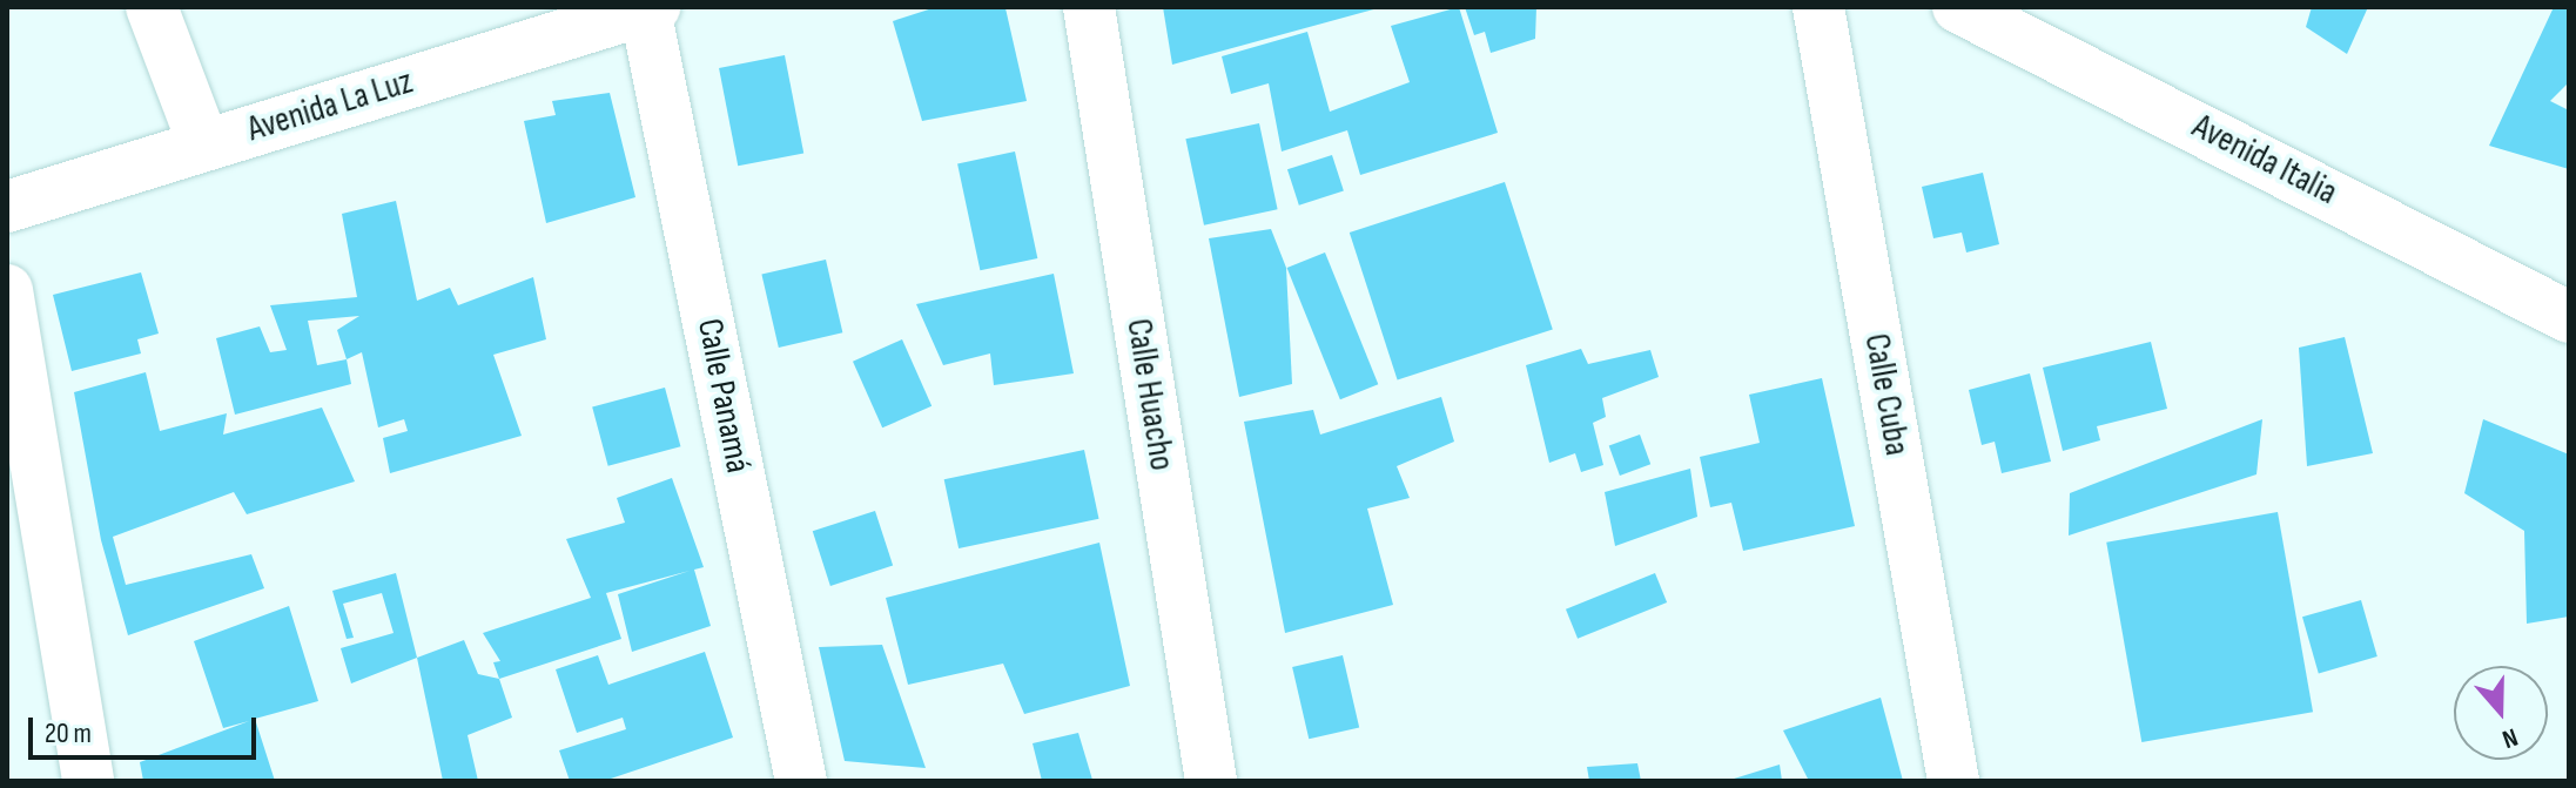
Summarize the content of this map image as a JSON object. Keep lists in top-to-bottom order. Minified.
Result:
{"streets":{"street":["Avenida La Luz","Avenida Italia","Calle Huacho","Calle Cuba","Calle Panamá"]},"crossings":[["Avenida La Luz","Calle Panamá"]],"scale_bar":"20 m","north":"bottom"}
